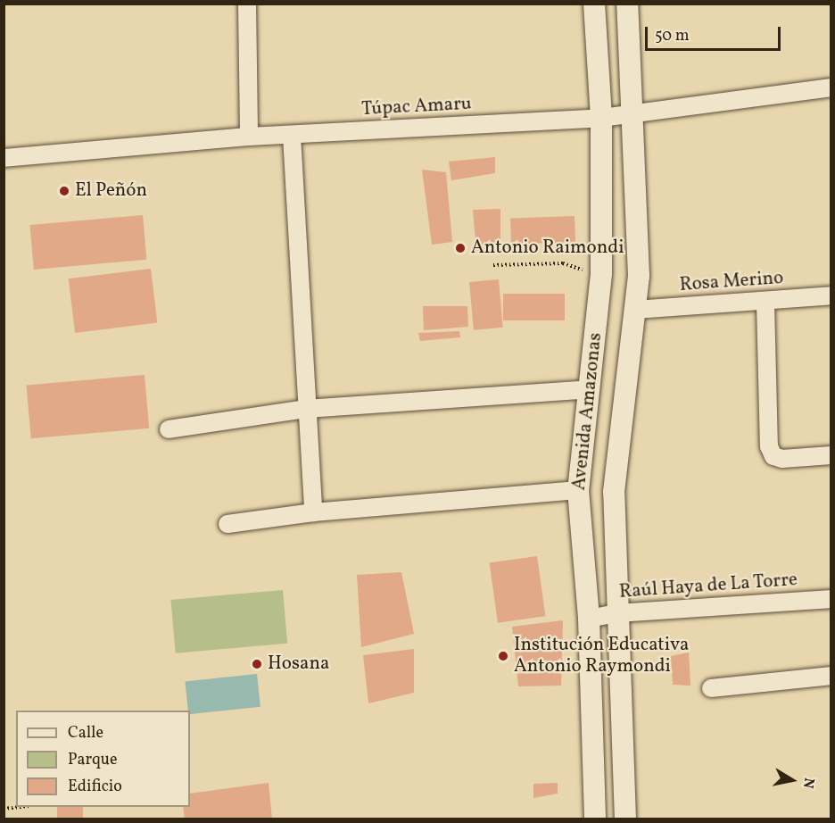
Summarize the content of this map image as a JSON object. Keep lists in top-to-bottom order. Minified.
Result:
{"streets":{"street":["Túpac Amaru","Rosa Merino","Avenida Amazonas","Raúl Haya de La Torre"]},"crossings":[["Túpac Amaru","Avenida Amazonas"],["Rosa Merino","Avenida Amazonas"],["Avenida Amazonas","Raúl Haya de La Torre"]],"places":["El Peñón","Antonio Raimondi","Institución Educativa Antonio Raymondi","Hosana"],"legend":["Calle","Parque","Edificio"],"scale_bar":"50 m","north":"right"}
